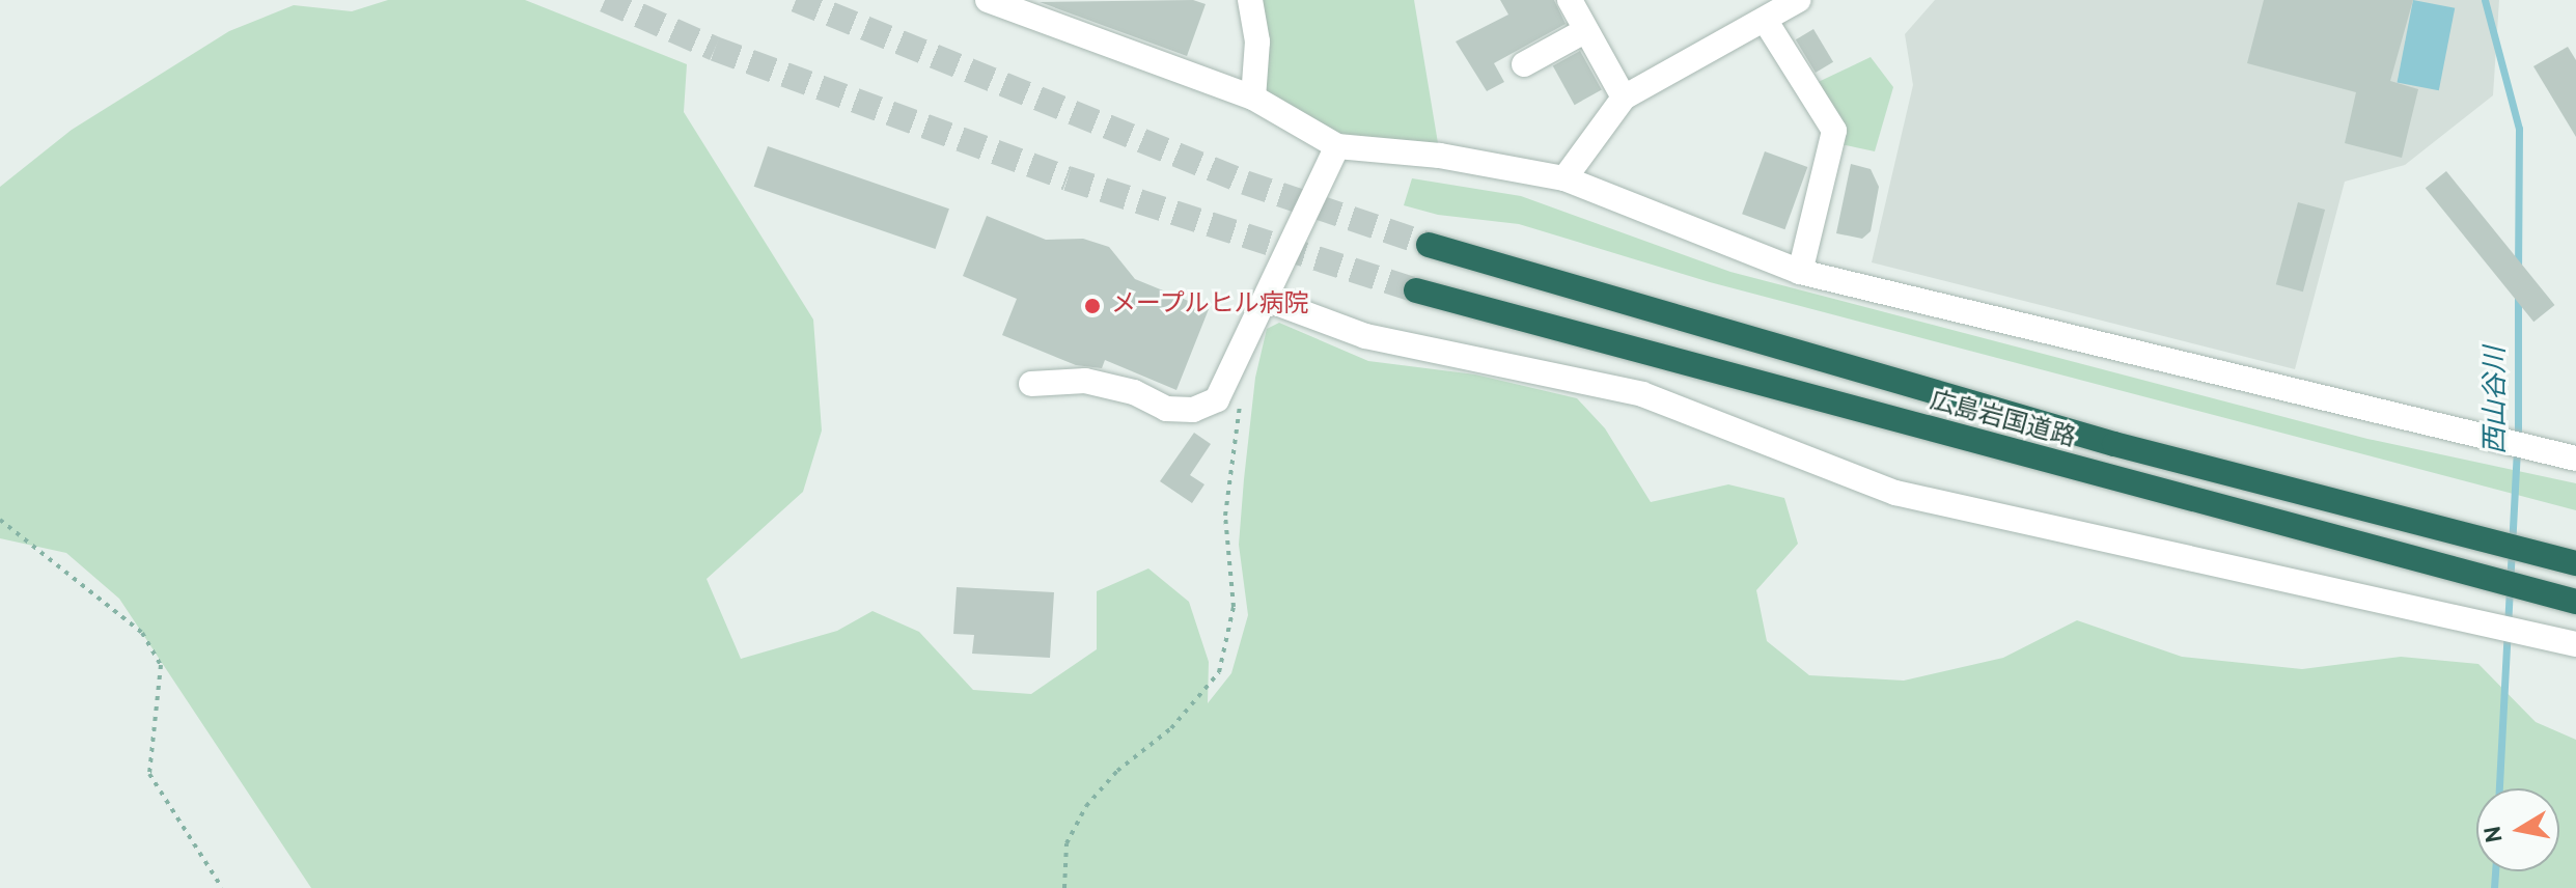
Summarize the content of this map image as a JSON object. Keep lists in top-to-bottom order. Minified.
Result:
{"streets":{"highway":["広島岩国道路"]},"water":["西山谷川"],"places":["メープルヒル病院"],"north":"left"}
